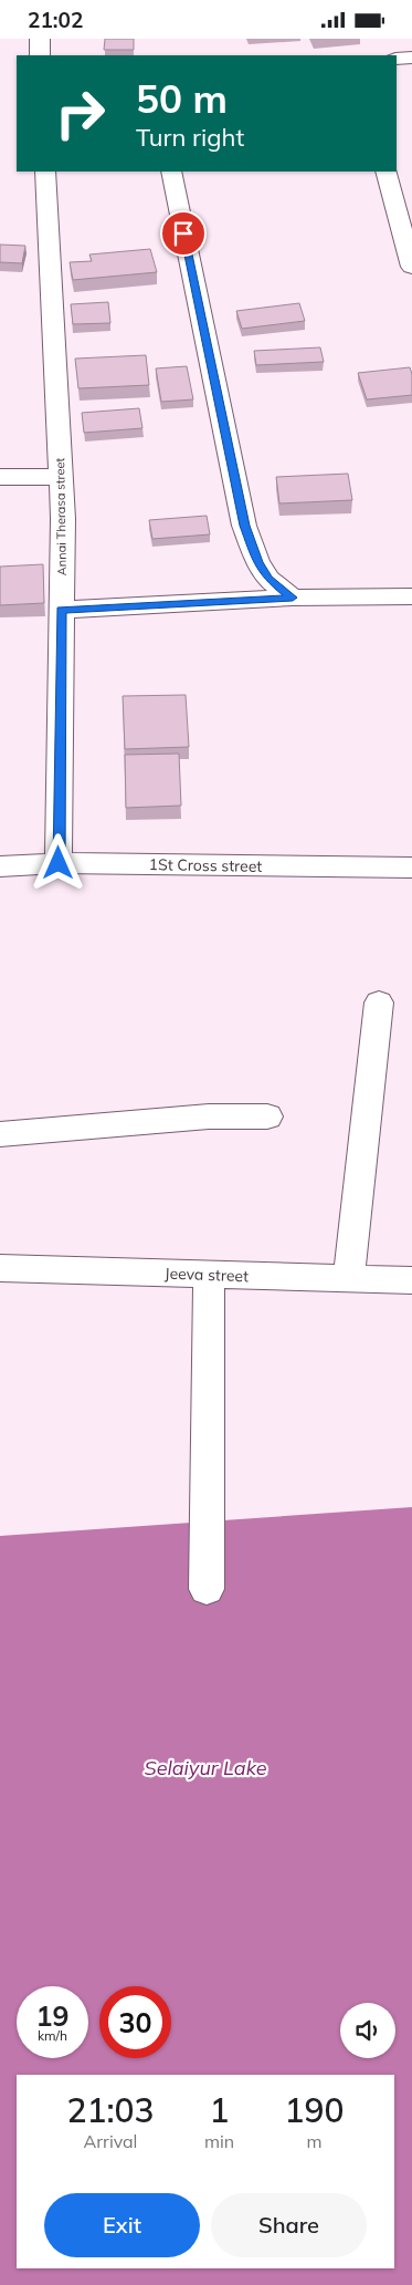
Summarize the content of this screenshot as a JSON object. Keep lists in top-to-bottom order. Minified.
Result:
{"streets":{"street":["Annai Therasa street","1St Cross street","Jeeva street"]},"crossings":[["Annai Therasa street","1St Cross street"]],"water":["Selaiyur Lake"],"page":{"status":"21:02","turn":["50 m","Turn right"],"speed":"19 km/h","limit":"30","eta":["21:03","Arrival","1","min","190","m"],"buttons":["Exit","Share"]}}
